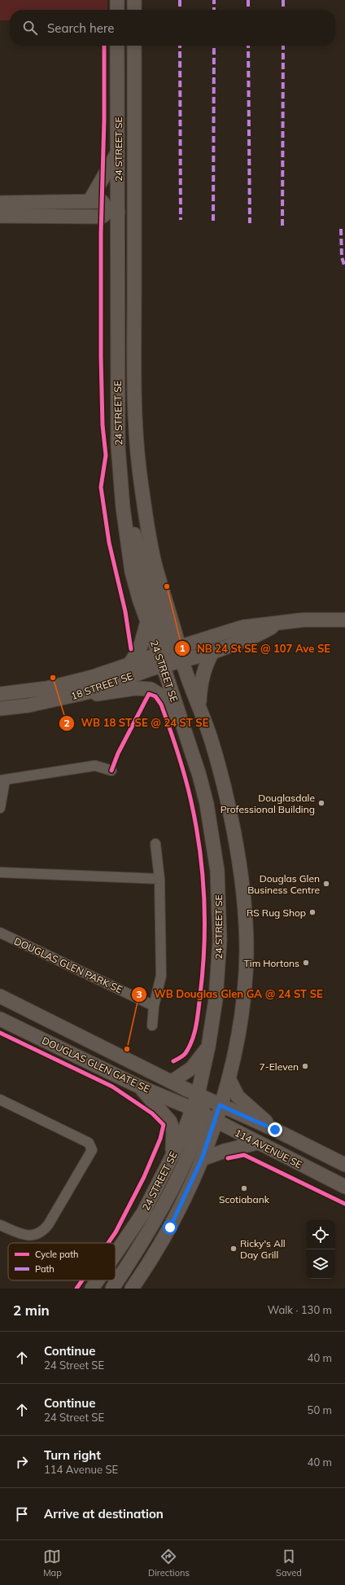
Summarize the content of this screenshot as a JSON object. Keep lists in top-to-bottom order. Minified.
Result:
{"streets":{"main road":["24 STREET SE","18 STREET SE","DOUGLAS GLEN GATE SE","114 AVENUE SE"],"street":["DOUGLAS GLEN PARK SE"]},"crossings":[["24 STREET SE","18 STREET SE"],["24 STREET SE","DOUGLAS GLEN GATE SE"],["24 STREET SE","114 AVENUE SE"],["DOUGLAS GLEN GATE SE","114 AVENUE SE"]],"places":["NB 24 St SE @ 107 Ave SE","WB 18 ST SE @ 24 ST SE","Douglasdale Professional Building","Douglas Glen Business Centre","RS Rug Shop","Tim Hortons","WB Douglas Glen GA @ 24 ST SE","7-Eleven","Scotiabank","Ricky's All Day Grill"],"legend":["Cycle path","Path"],"page":{"search":"Search here","heading":["2 min","Walk · 130 m"],"list":[["Continue","24 Street SE","40 m"],["Continue","24 Street SE","50 m"],["Turn right","114 Avenue SE","40 m"],"Arrive at destination"],"nav":["Map","Directions","Saved"]}}
